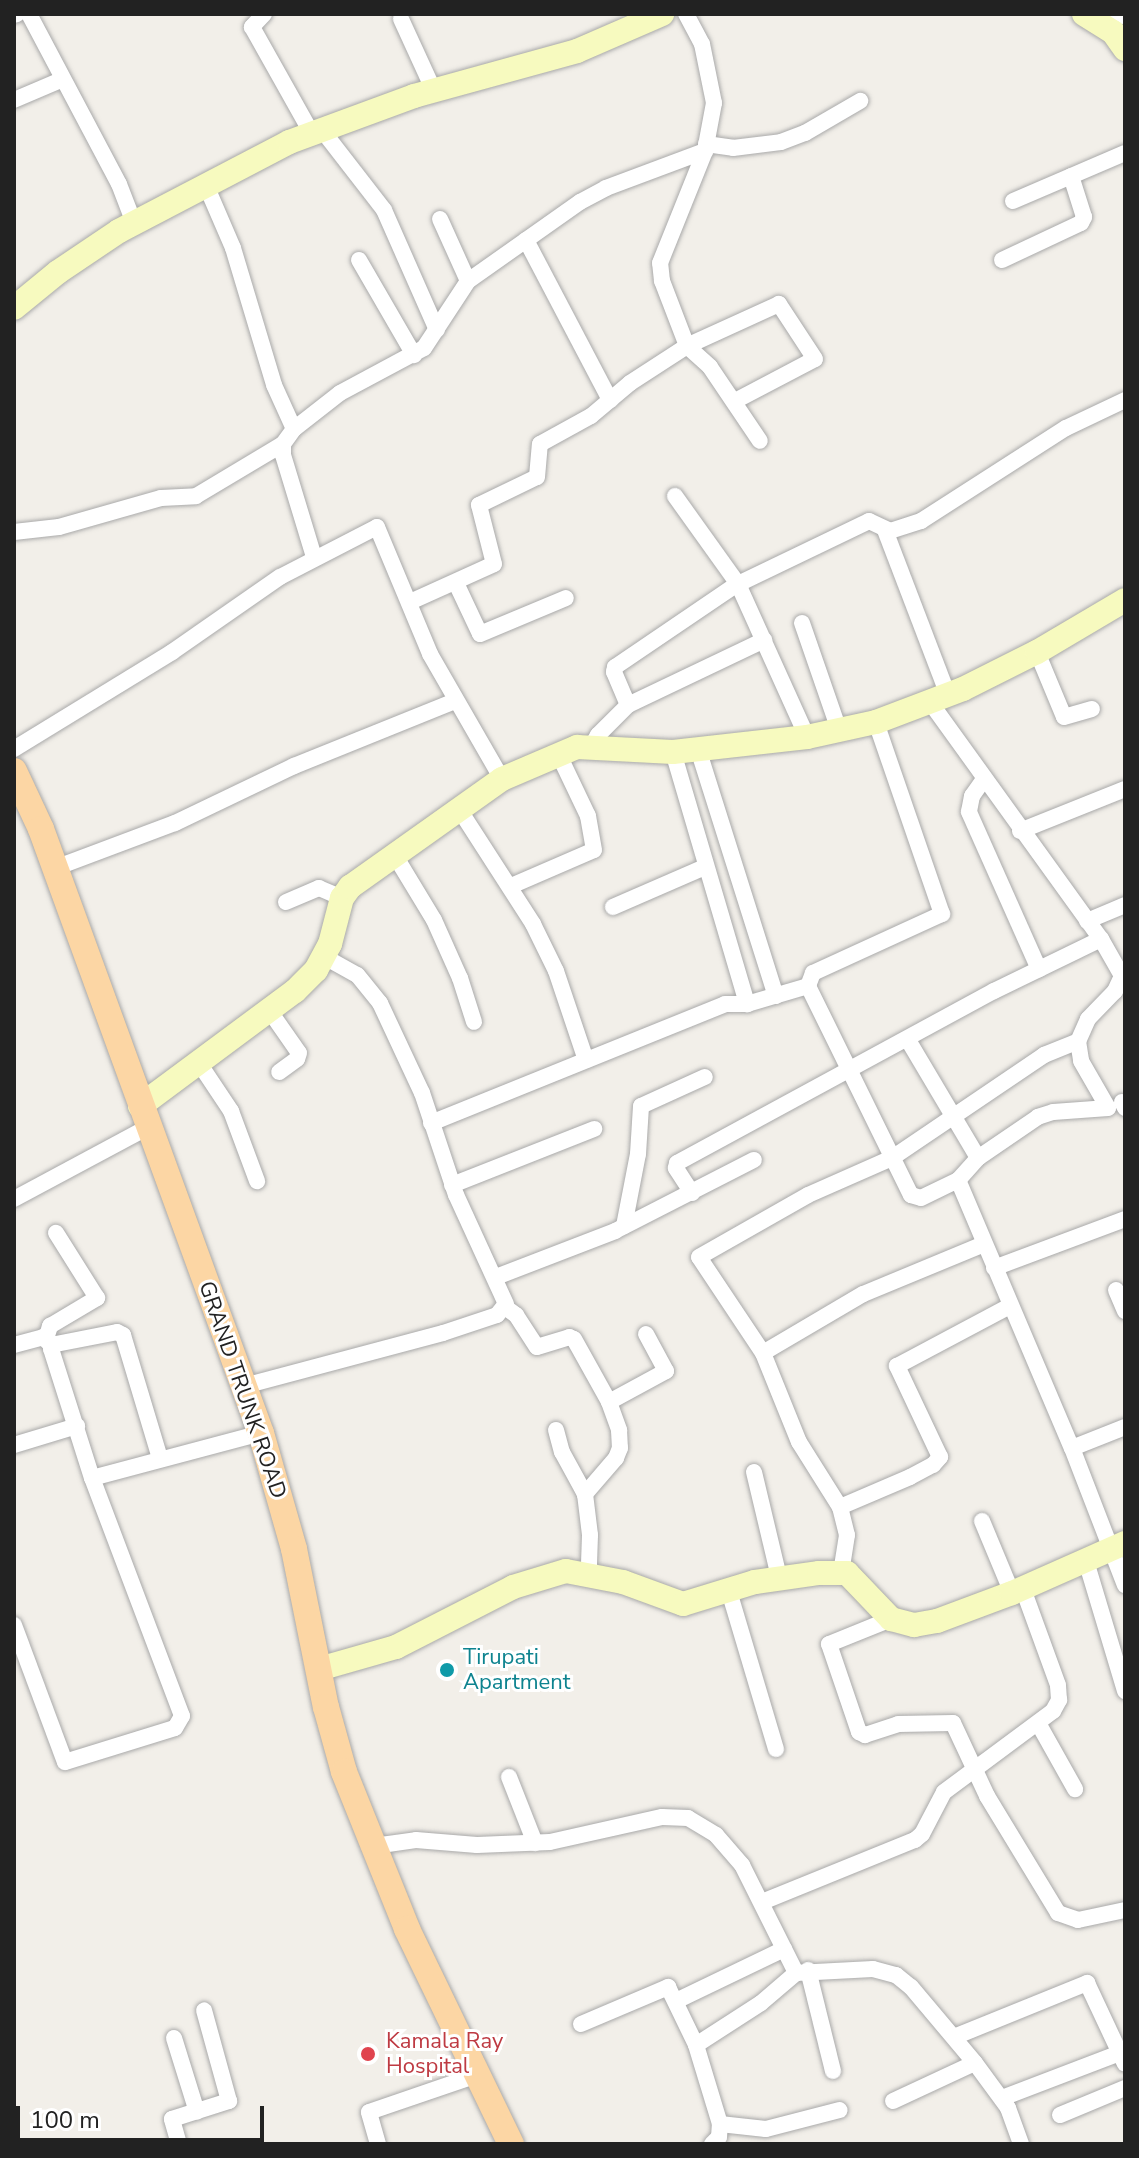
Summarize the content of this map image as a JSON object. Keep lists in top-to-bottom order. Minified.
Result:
{"streets":{"main road":["GRAND TRUNK ROAD"]},"places":["Tirupati Apartment","Kamala Ray Hospital"],"scale_bar":"100 m"}
